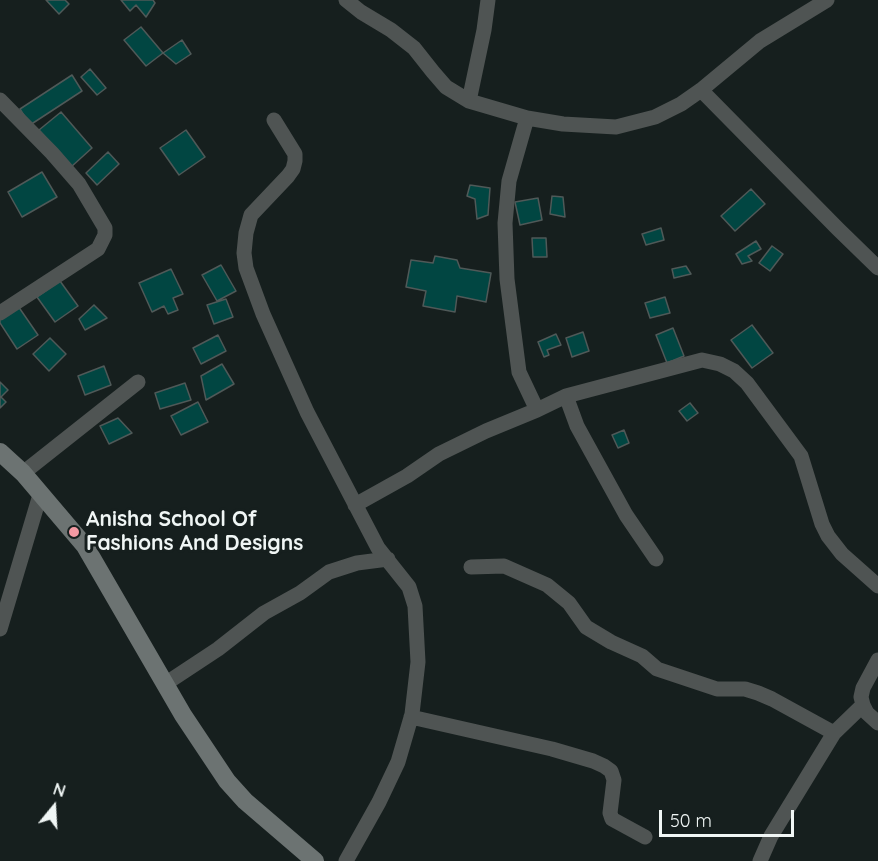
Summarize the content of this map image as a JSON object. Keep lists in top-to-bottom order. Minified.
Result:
{"places":["Anisha School Of Fashions And Designs"],"scale_bar":"50 m","north":"top"}
